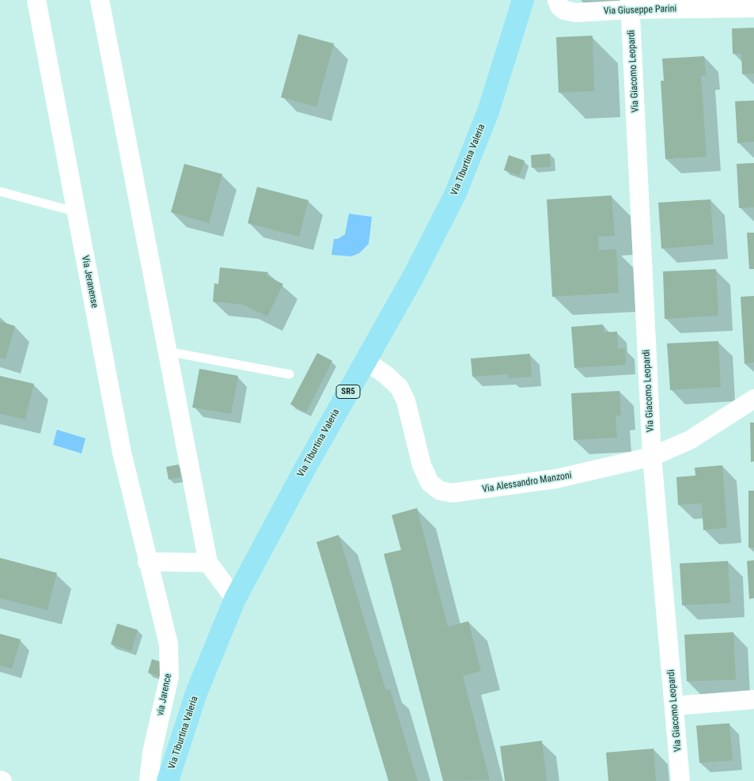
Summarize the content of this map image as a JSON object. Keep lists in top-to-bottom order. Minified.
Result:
{"streets":{"main road":["Via Tiburtina Valeria","SR5"],"street":["Via Giuseppe Parini","Via Giacomo Leopardi","Via Jeranense","Via Alessandro Manzoni","via Jarence"]},"crossings":[["Via Giuseppe Parini","Via Giacomo Leopardi"],["Via Giacomo Leopardi","Via Alessandro Manzoni"],["Via Tiburtina Valeria","Via Alessandro Manzoni"],["Via Jeranense","via Jarence"]]}
